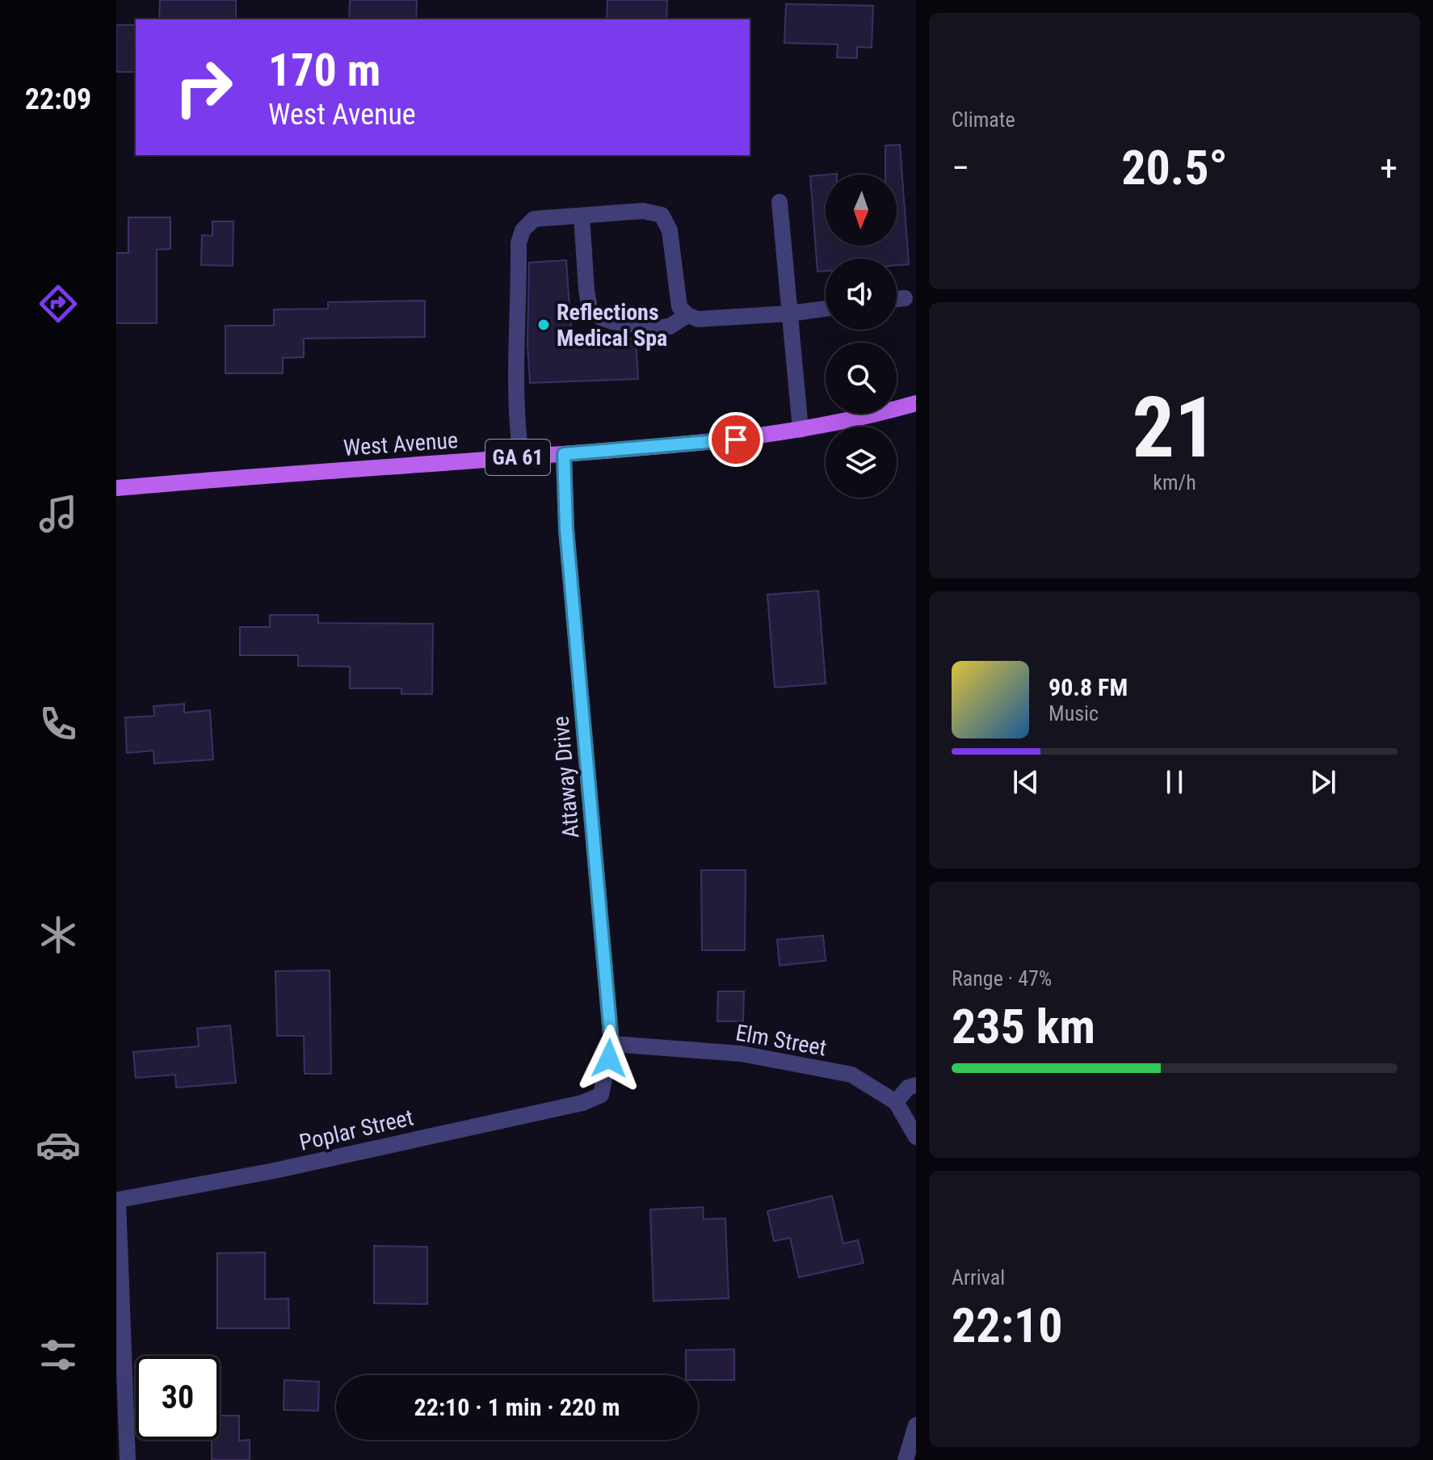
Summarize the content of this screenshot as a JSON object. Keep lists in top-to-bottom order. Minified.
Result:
{"streets":{"main road":["West Avenue","GA 61"],"street":["Attaway Drive","Elm Street","Poplar Street"]},"crossings":[["West Avenue","Attaway Drive"],["Attaway Drive","Elm Street"],["Attaway Drive","Poplar Street"]],"places":["Reflections Medical Spa"],"north":"bottom","page":{"tabs":"22:09","tile":["Climate",["21","km/h"],["Range · 47%","235 km"],["Arrival","22:10"]],"turn":["170 m","West Avenue"],"heat":["−","20.5°","+"],"song":["90.8 FM","Music"],"limit":"30","trip":"22:10 · 1 min · 220 m"}}
